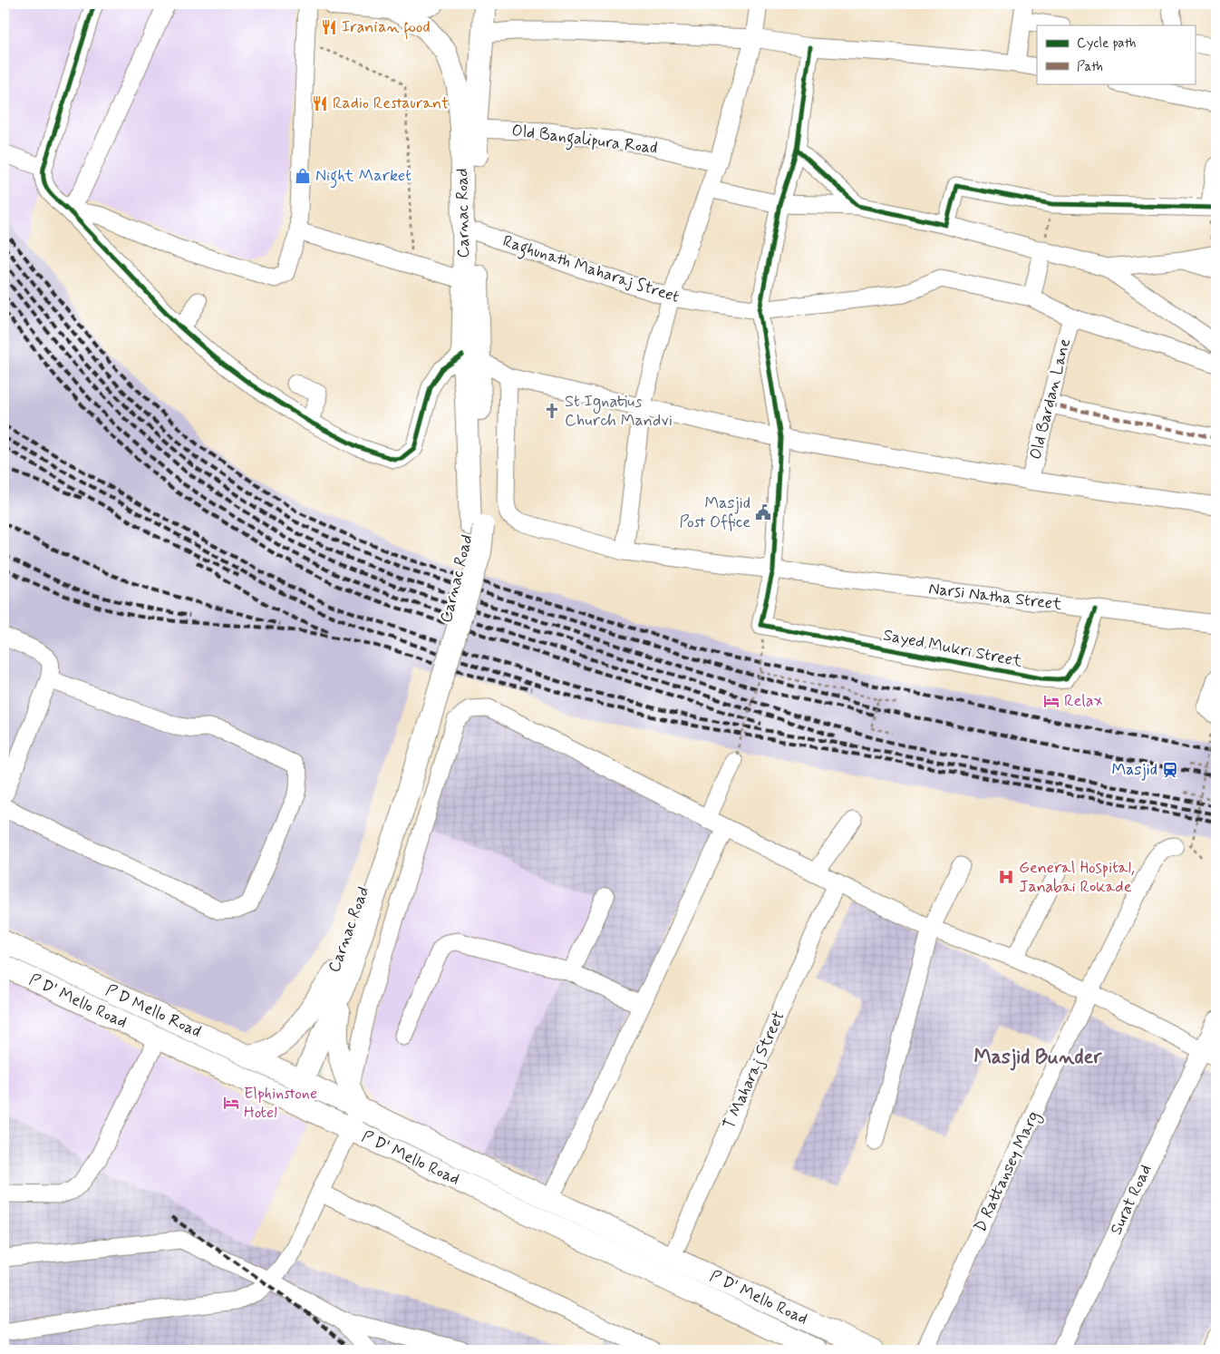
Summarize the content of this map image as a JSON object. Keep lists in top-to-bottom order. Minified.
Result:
{"streets":{"main road":["Carnac Road","P D' Mello Road","P D Mello Road"],"street":["Old Bangalipura Road","Raghunath Maharaj Street","Old Bardan Lane","Narsi Natha Street","Sayed Mukri Street","T Maharaj Street","D Rattansey Marg","Surat Road"]},"crossings":[["Old Bangalipura Road","Carnac Road"],["Carnac Road","Raghunath Maharaj Street"],["Carnac Road","P D' Mello Road"],["Carnac Road","P D Mello Road"],["Raghunath Maharaj Street","Old Bardan Lane"],["Narsi Natha Street","Sayed Mukri Street"],["P D' Mello Road","P D Mello Road"],["P D' Mello Road","T Maharaj Street"]],"districts":["Masjid Bunder"],"places":{"restaurant":["Iranian food","Radio Restaurant"],"shop":["Night Market"],"church":["St Ignatius Church Mandvi"],"public building":["Masjid Post Office"],"hotel":["Relax","Elphinstone Hotel"],"station":["Masjid"],"hospital":["General Hospital, Janabai Rokade"]},"legend":["Cycle path","Path"]}
